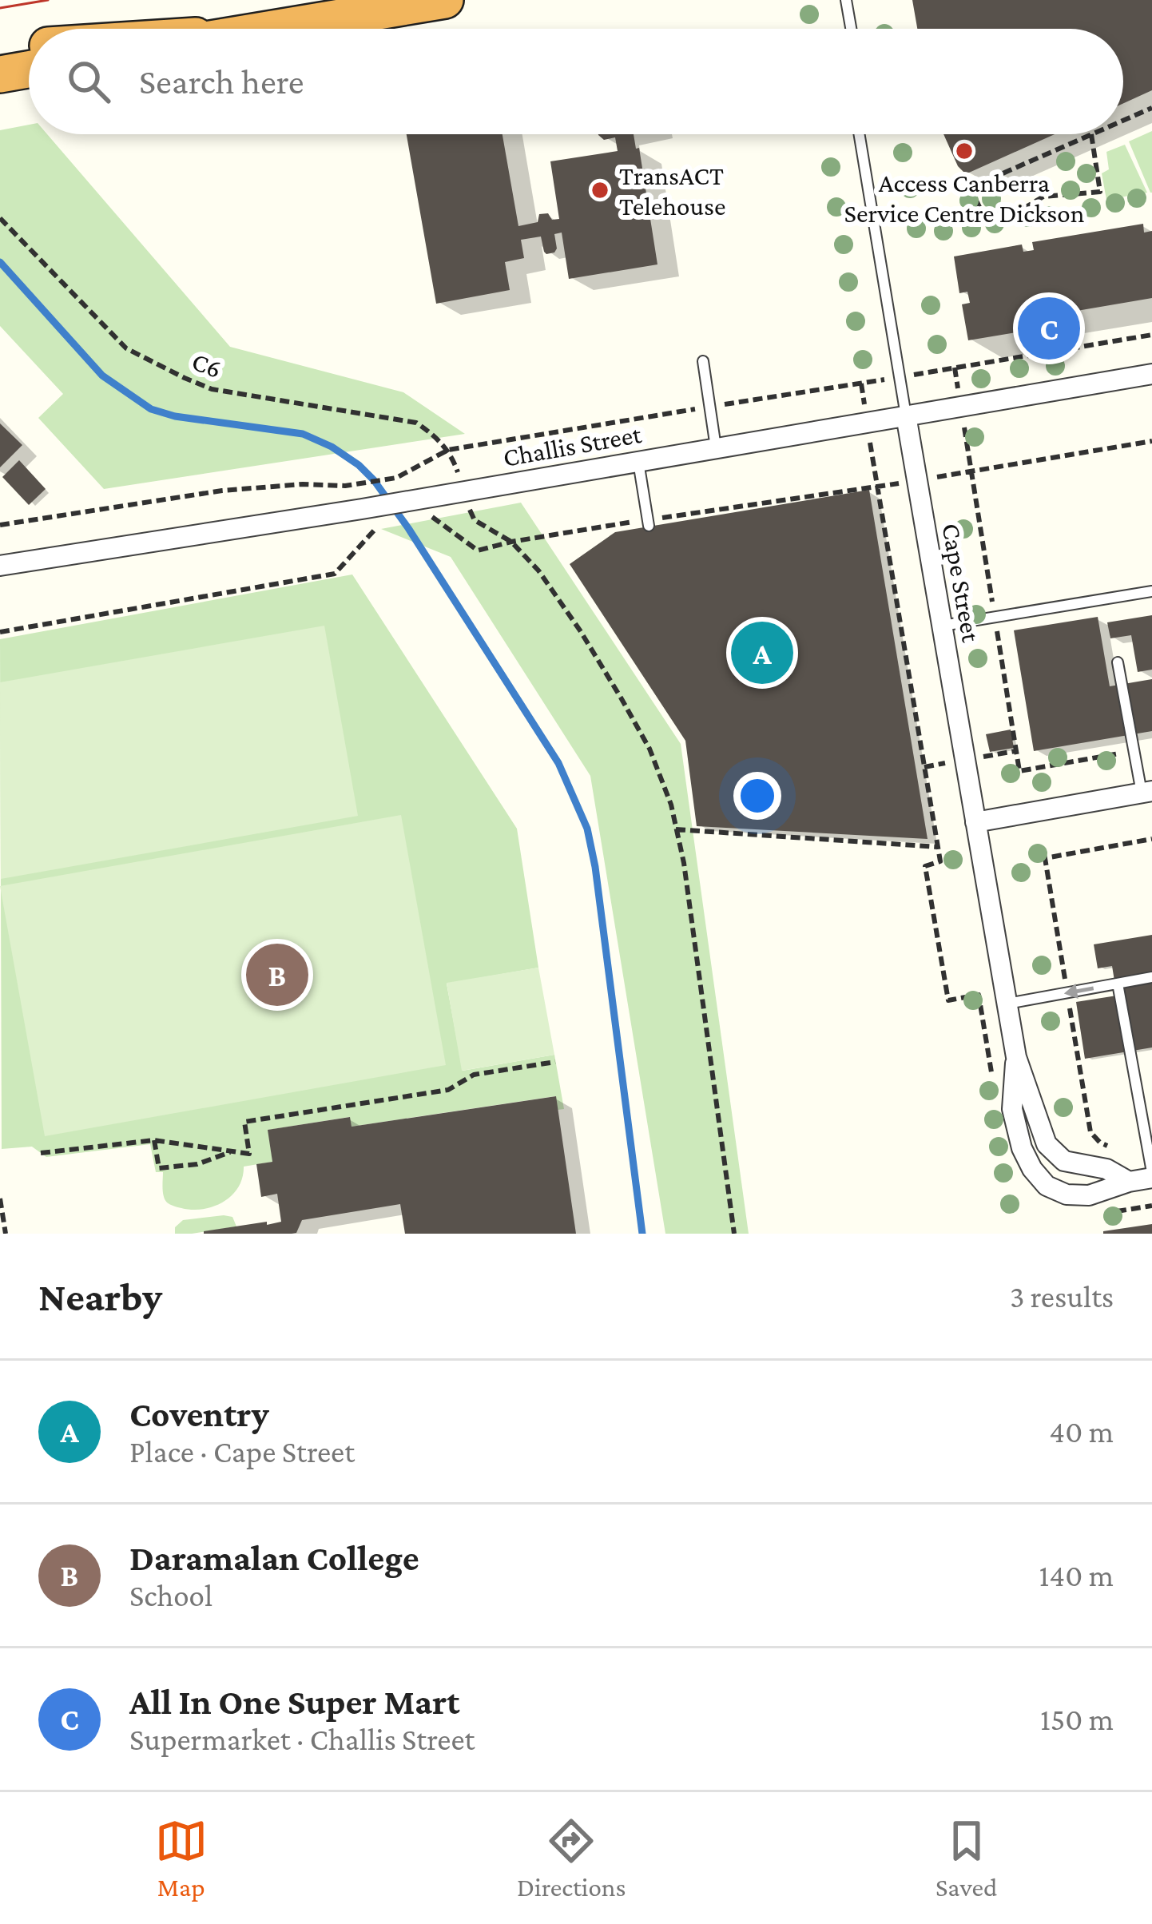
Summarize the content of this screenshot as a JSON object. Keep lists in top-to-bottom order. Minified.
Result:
{"streets":{"street":["Challis Street","Cape Street"],"path":["C6"]},"crossings":[["Challis Street","Cape Street"]],"places":["Access Canberra Service Centre Dickson","TransACT Telehouse"],"page":{"search":"Search here","pins":["C","A","B"],"heading":["Nearby","3 results"],"list":[{"mark":"A","name":"Coventry","note":"Place · Cape Street","value":"40 m"},{"mark":"B","name":"Daramalan College","note":"School","value":"140 m"},{"mark":"C","name":"All In One Super Mart","note":"Supermarket · Challis Street","value":"150 m"}],"nav":["Map","Directions","Saved"]}}
